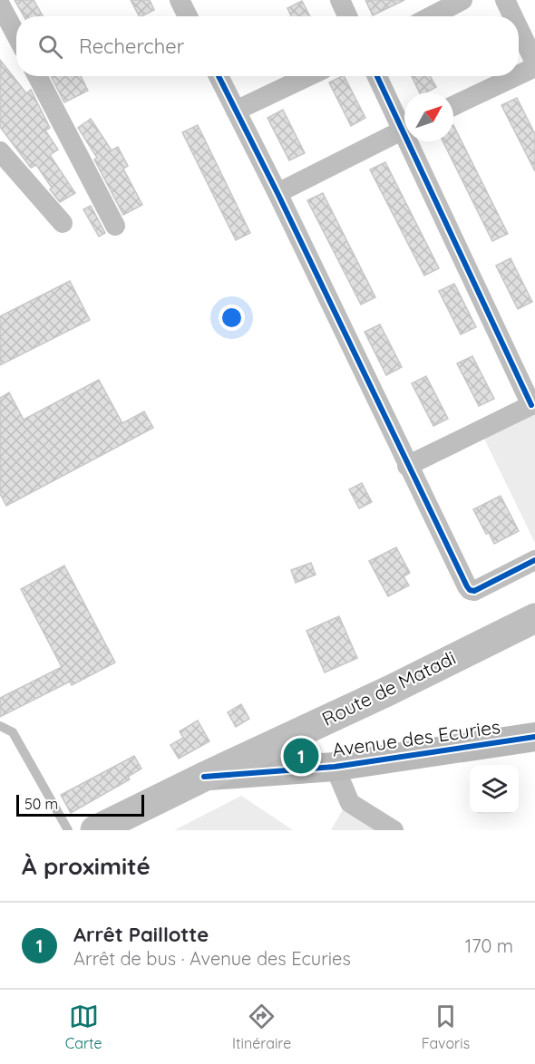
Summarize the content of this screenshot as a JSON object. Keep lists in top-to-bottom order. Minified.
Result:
{"streets":{"main road":["Route de Matadi"],"street":["Avenue des Ecuries"]},"crossings":[["Route de Matadi","Avenue des Ecuries"]],"scale_bar":"50 m","north":"top right","page":{"search":"Rechercher","pins":"1","scale":"50 m","heading":"À proximité","list":[{"mark":"1","name":"Arrêt Paillotte","note":"Arrêt de bus · Avenue des Ecuries","value":"170 m"}],"nav":["Carte","Itinéraire","Favoris"]}}
